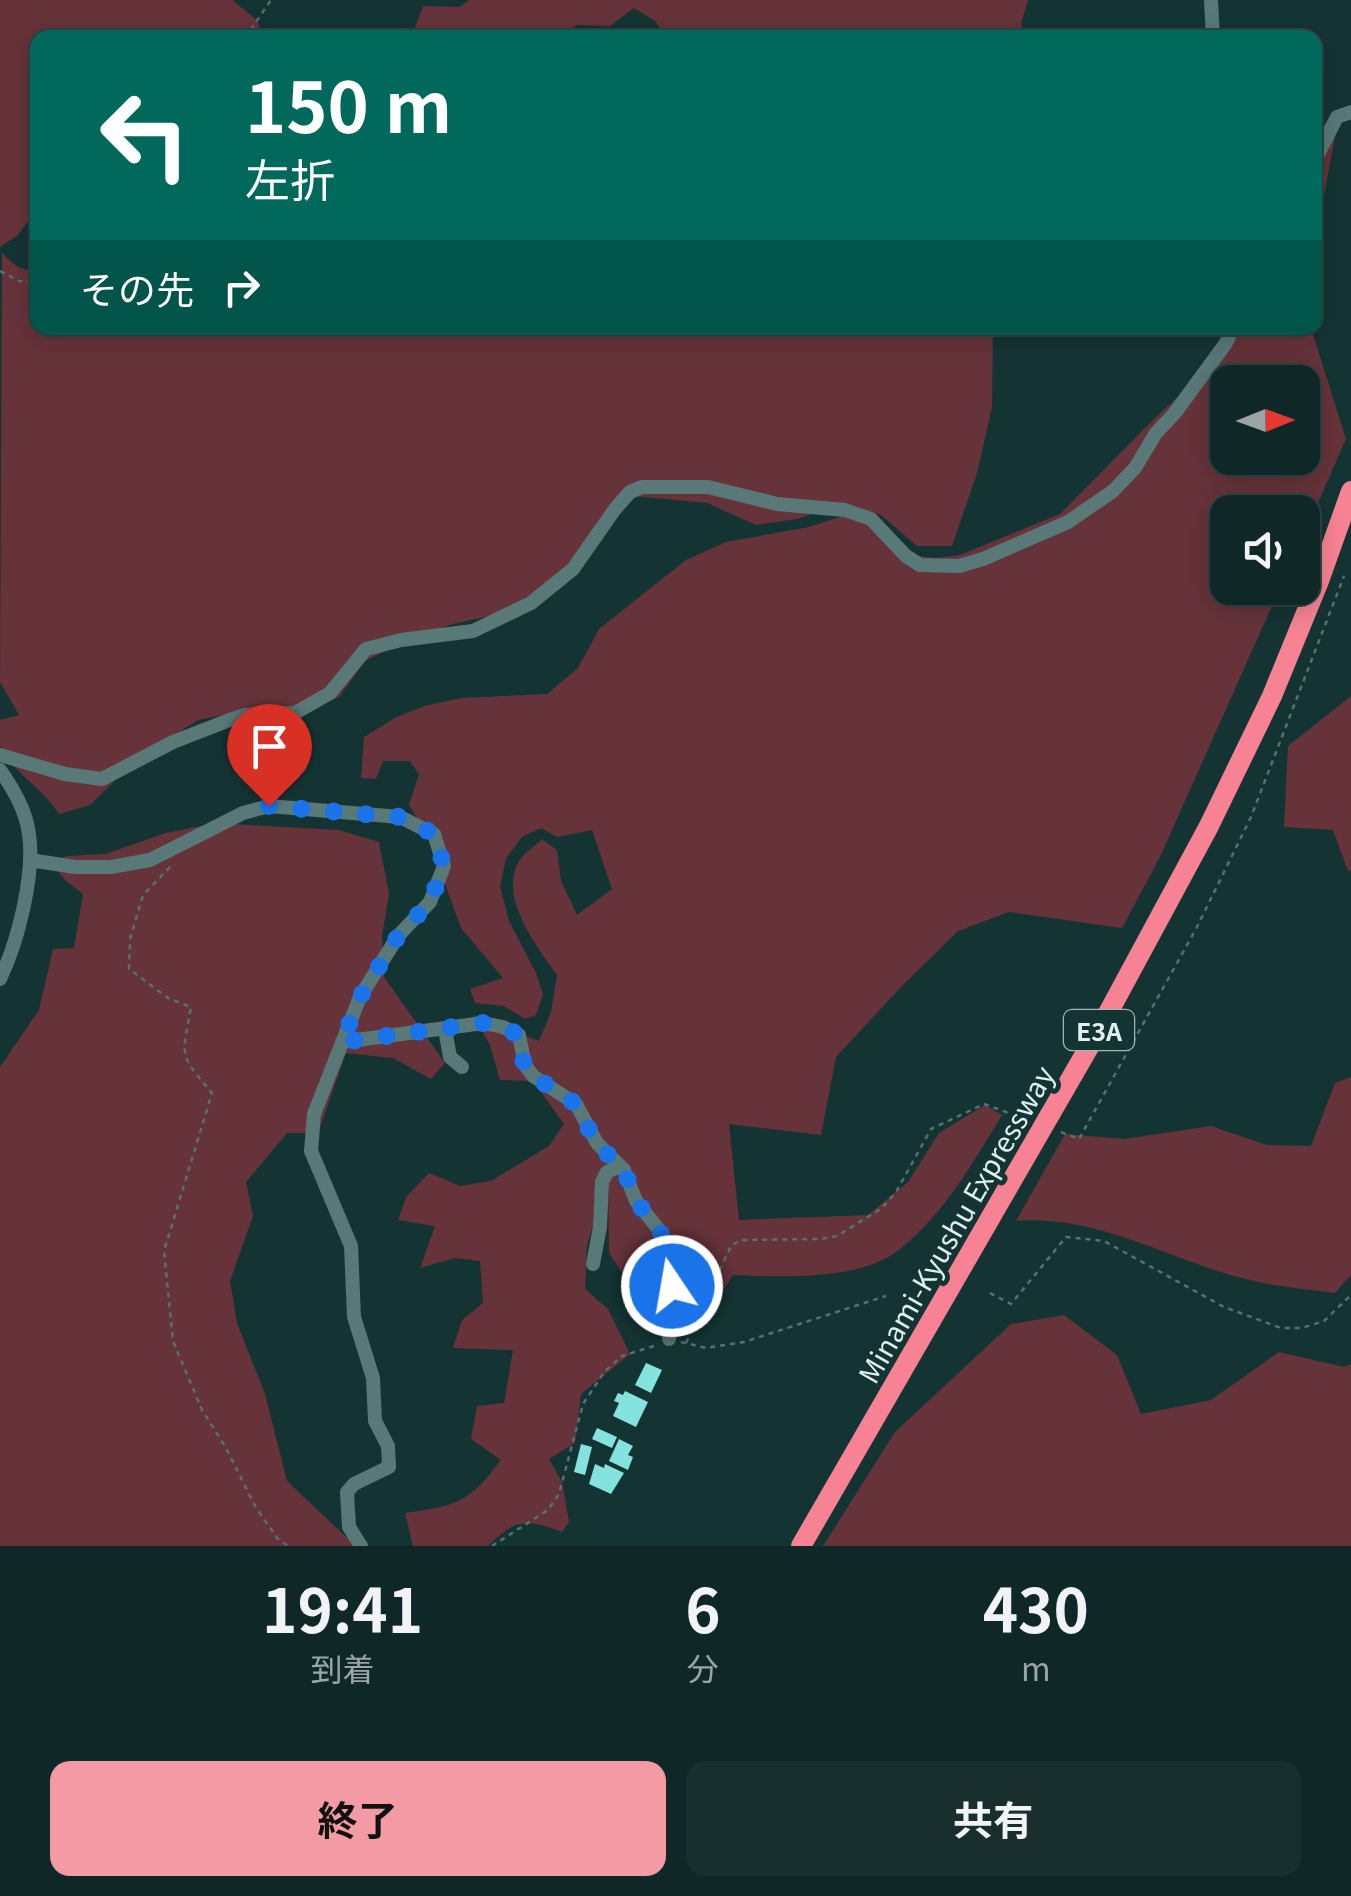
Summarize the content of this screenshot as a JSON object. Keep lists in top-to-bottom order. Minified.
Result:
{"streets":{"highway":["E3A","Minami-Kyushu Expressway"]},"north":"right","page":{"turn":["150 m","左折"],"then":"その先","eta":["19:41","到着","6","分","430","m"],"buttons":["終了","共有"]}}
